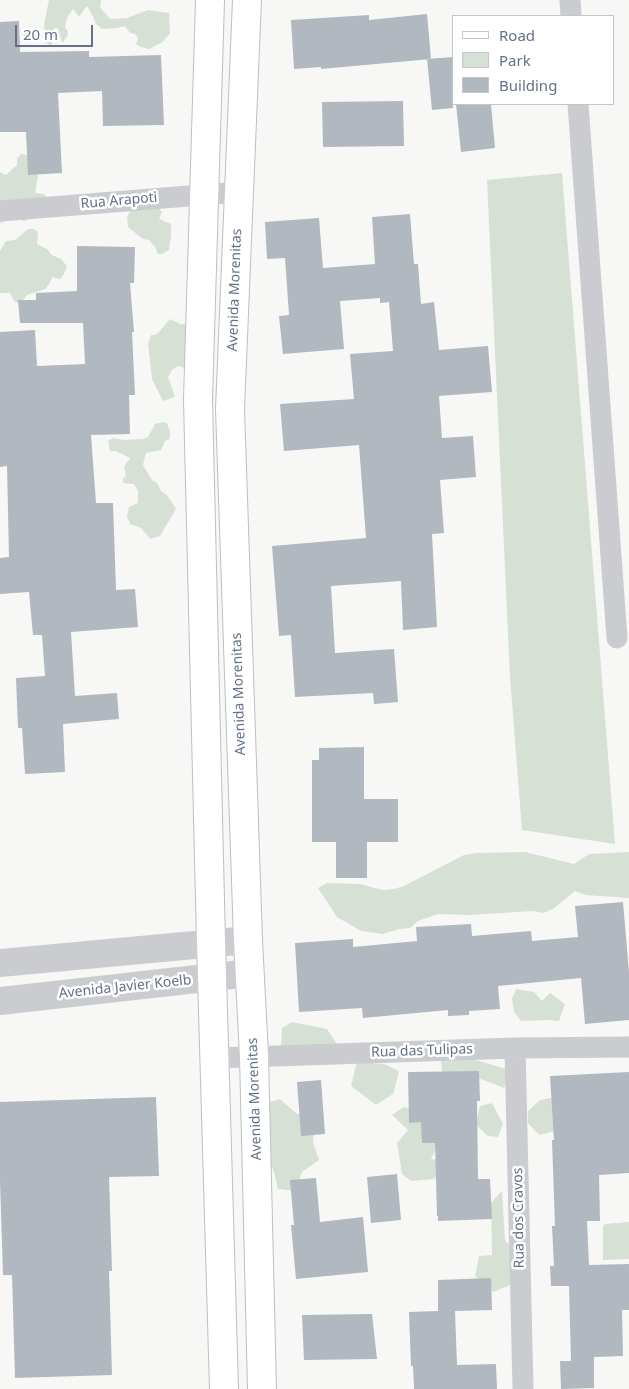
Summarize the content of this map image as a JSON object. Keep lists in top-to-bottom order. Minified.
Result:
{"streets":{"main road":["Avenida Morenitas"],"street":["Rua Arapoti","Avenida Javier Koelb","Rua das Tulipas","Rua dos Cravos"]},"crossings":[["Rua Arapoti","Avenida Morenitas"],["Avenida Morenitas","Avenida Javier Koelb"],["Avenida Morenitas","Rua das Tulipas"],["Rua das Tulipas","Rua dos Cravos"]],"legend":["Road","Park","Building"],"scale_bar":"20 m"}
